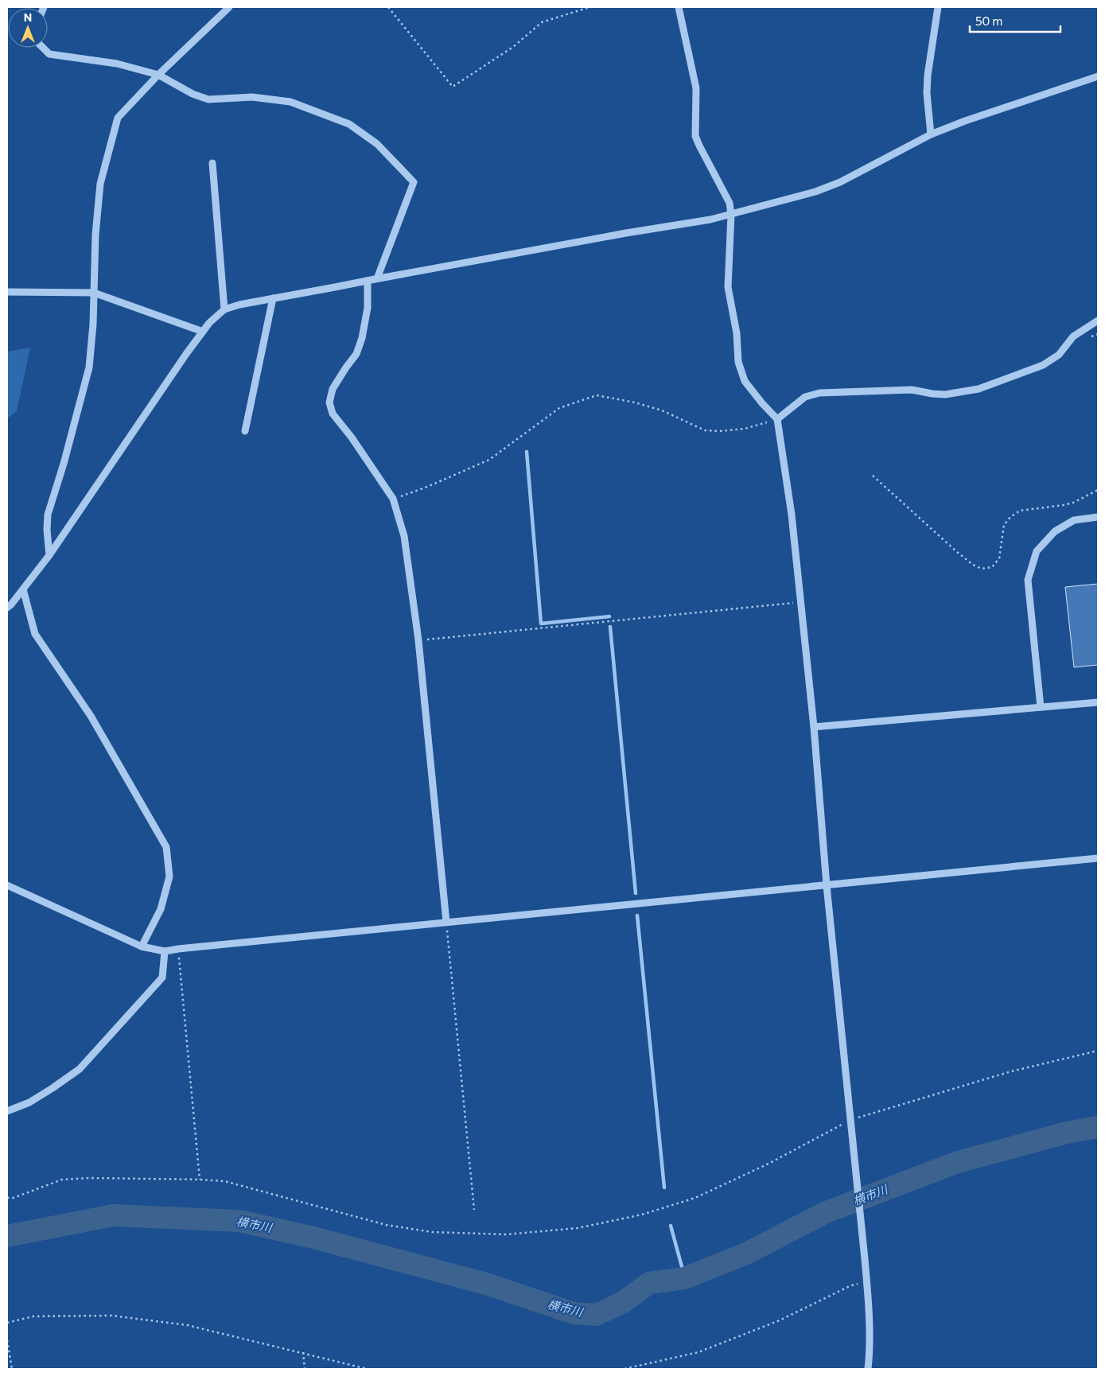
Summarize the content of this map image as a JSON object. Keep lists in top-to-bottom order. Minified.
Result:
{"water":["横市川"],"scale_bar":"50 m","north":"top"}
